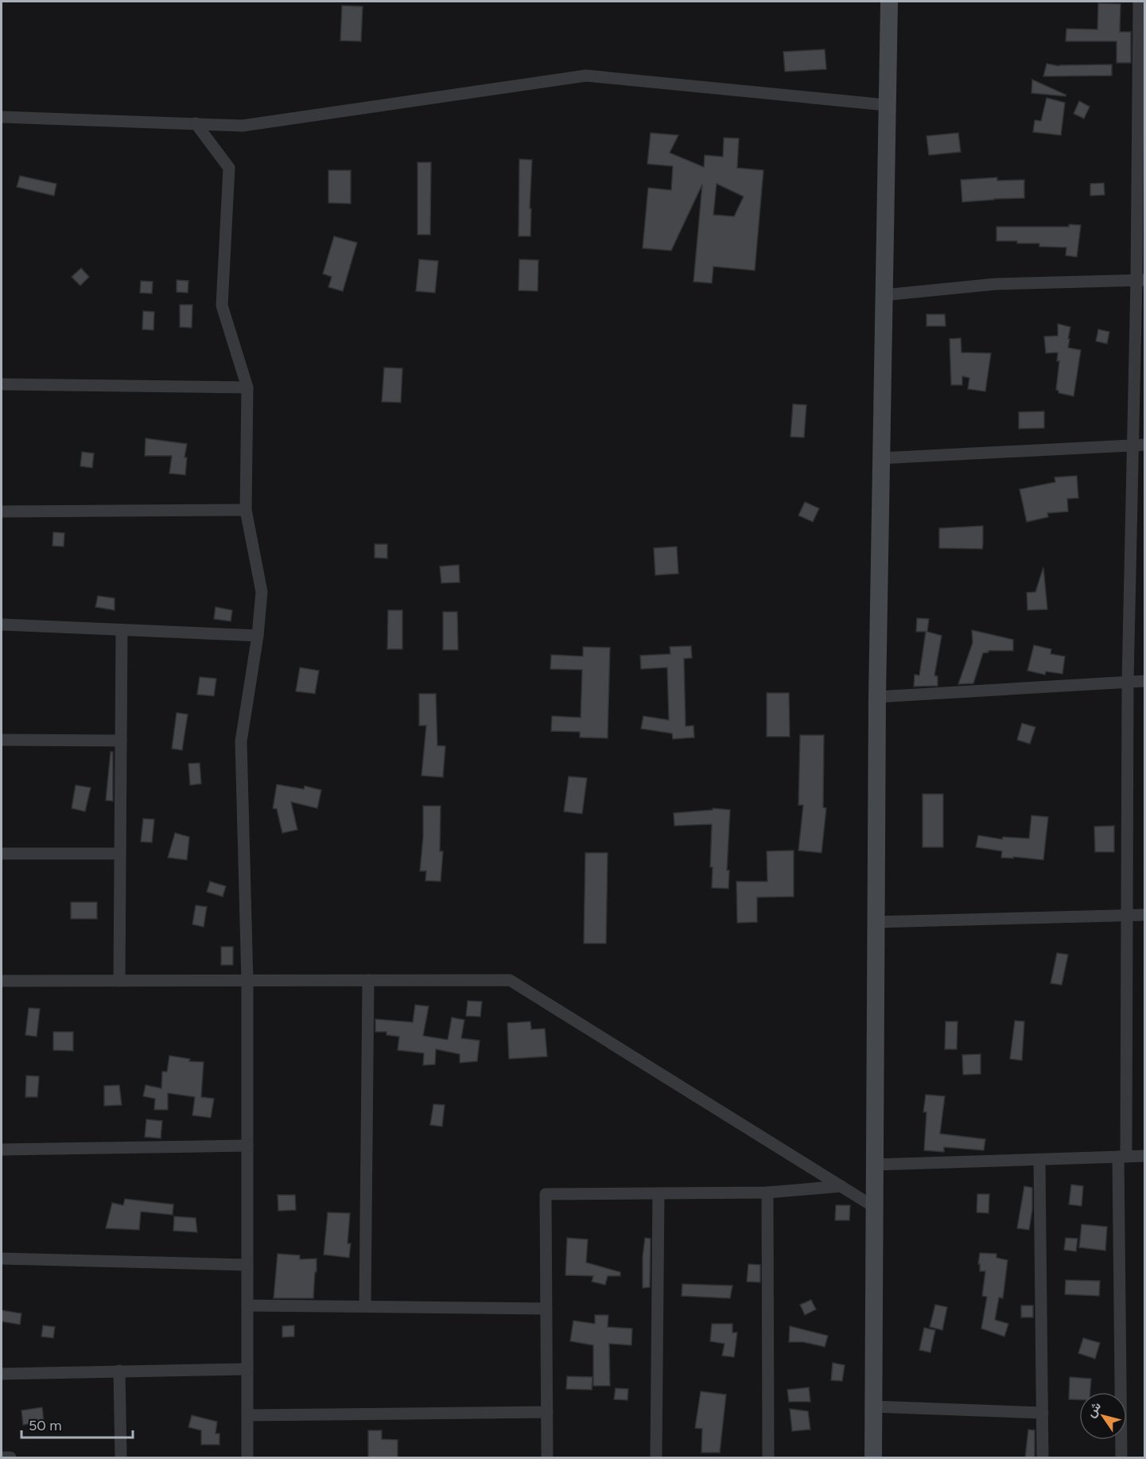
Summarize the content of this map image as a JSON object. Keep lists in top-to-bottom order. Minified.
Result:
{"scale_bar":"50 m","north":"top left"}
